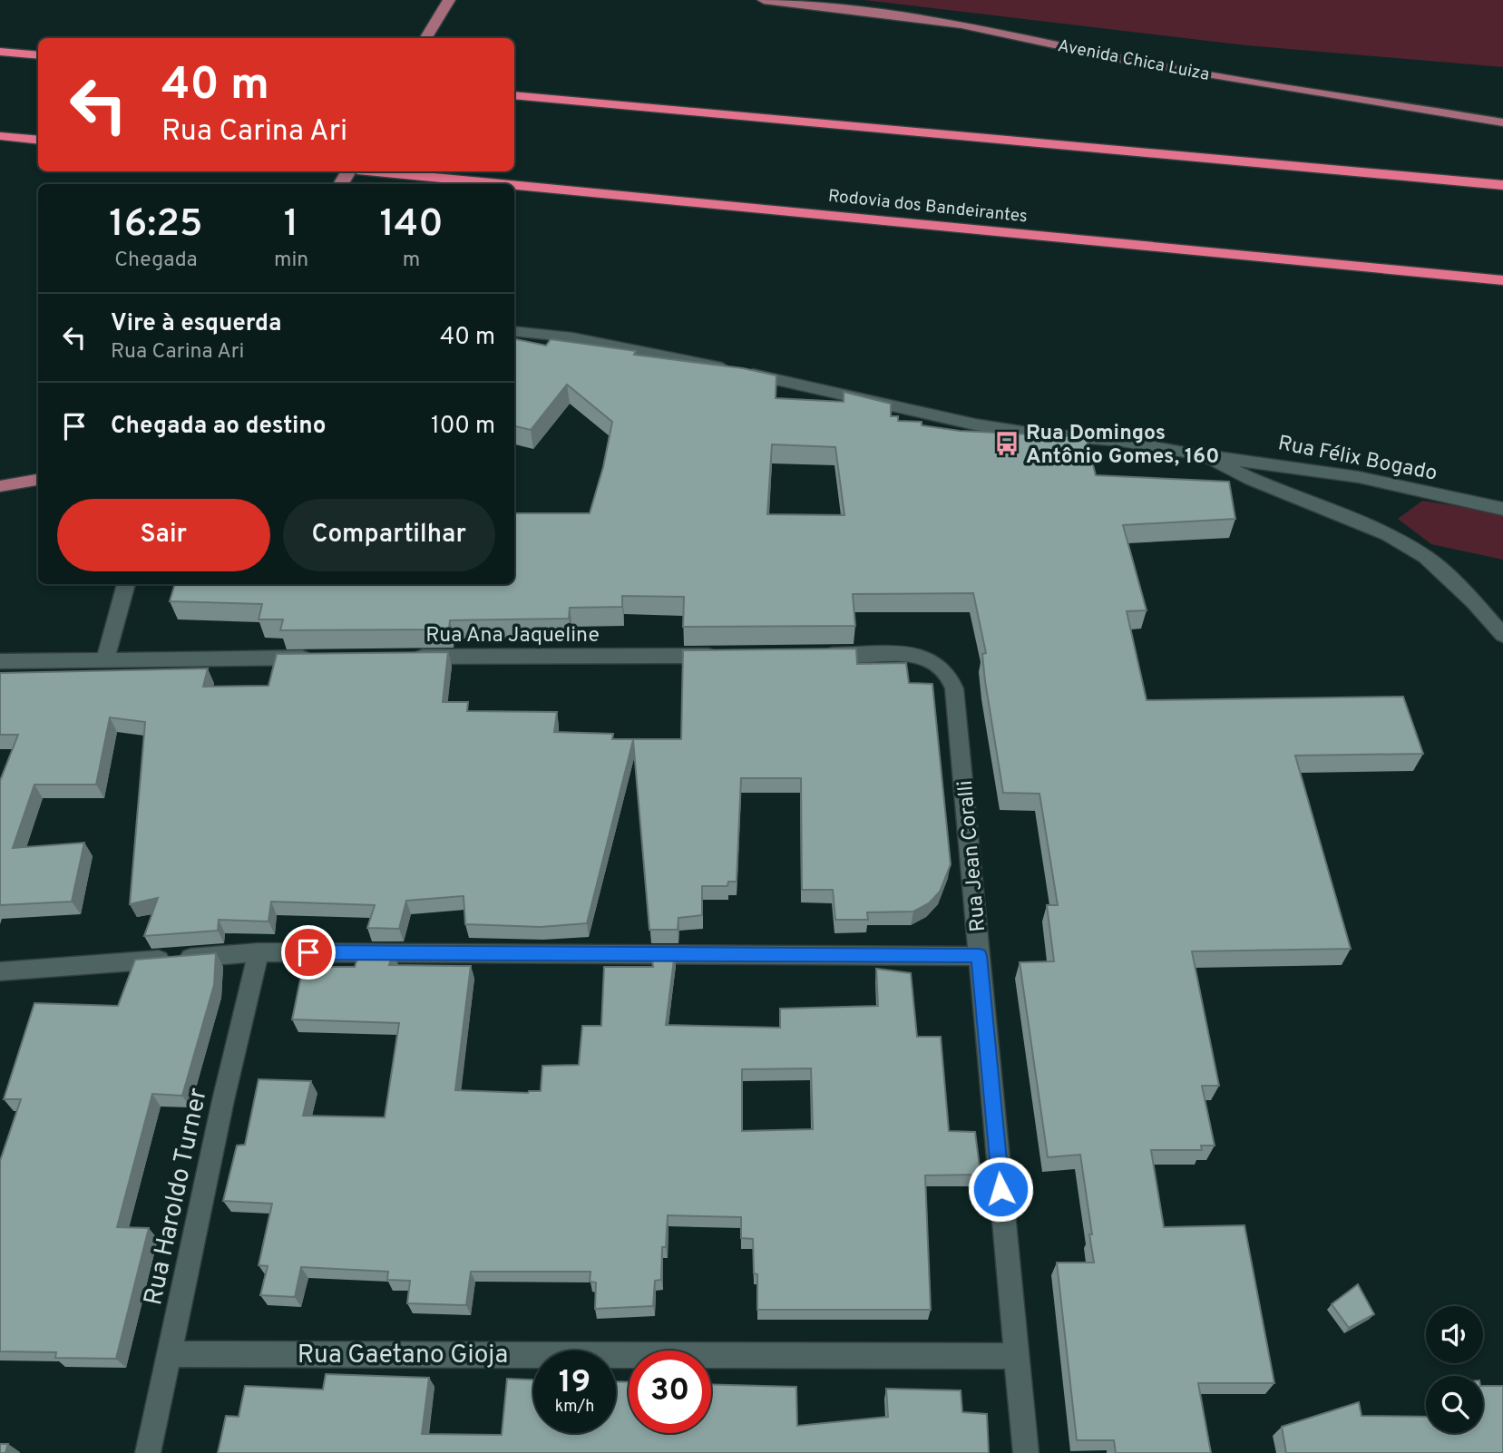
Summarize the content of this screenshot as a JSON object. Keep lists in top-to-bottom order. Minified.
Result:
{"streets":{"highway":["Rodovia dos Bandeirantes"],"main road":["Avenida Chica Luiza"],"street":["Rua Félix Bogado","Rua Ana Jaqueline","Rua Jean Coralli","Rua Haroldo Turner","Rua Gaetano Gioja"]},"crossings":[["Rua Jean Coralli","Rua Gaetano Gioja"],["Rua Haroldo Turner","Rua Gaetano Gioja"]],"places":{"bus stop":["Rua Domingos Antônio Gomes, 160"]},"page":{"turn":["40 m","Rua Carina Ari"],"eta":["16:25","Chegada","1","min","140","m"],"list":[{"name":"Vire à esquerda","note":"Rua Carina Ari","value":"40 m"},{"name":"Chegada ao destino","value":"100 m"}],"buttons":["Sair","Compartilhar"],"speed":"19 km/h","limit":"30"}}
